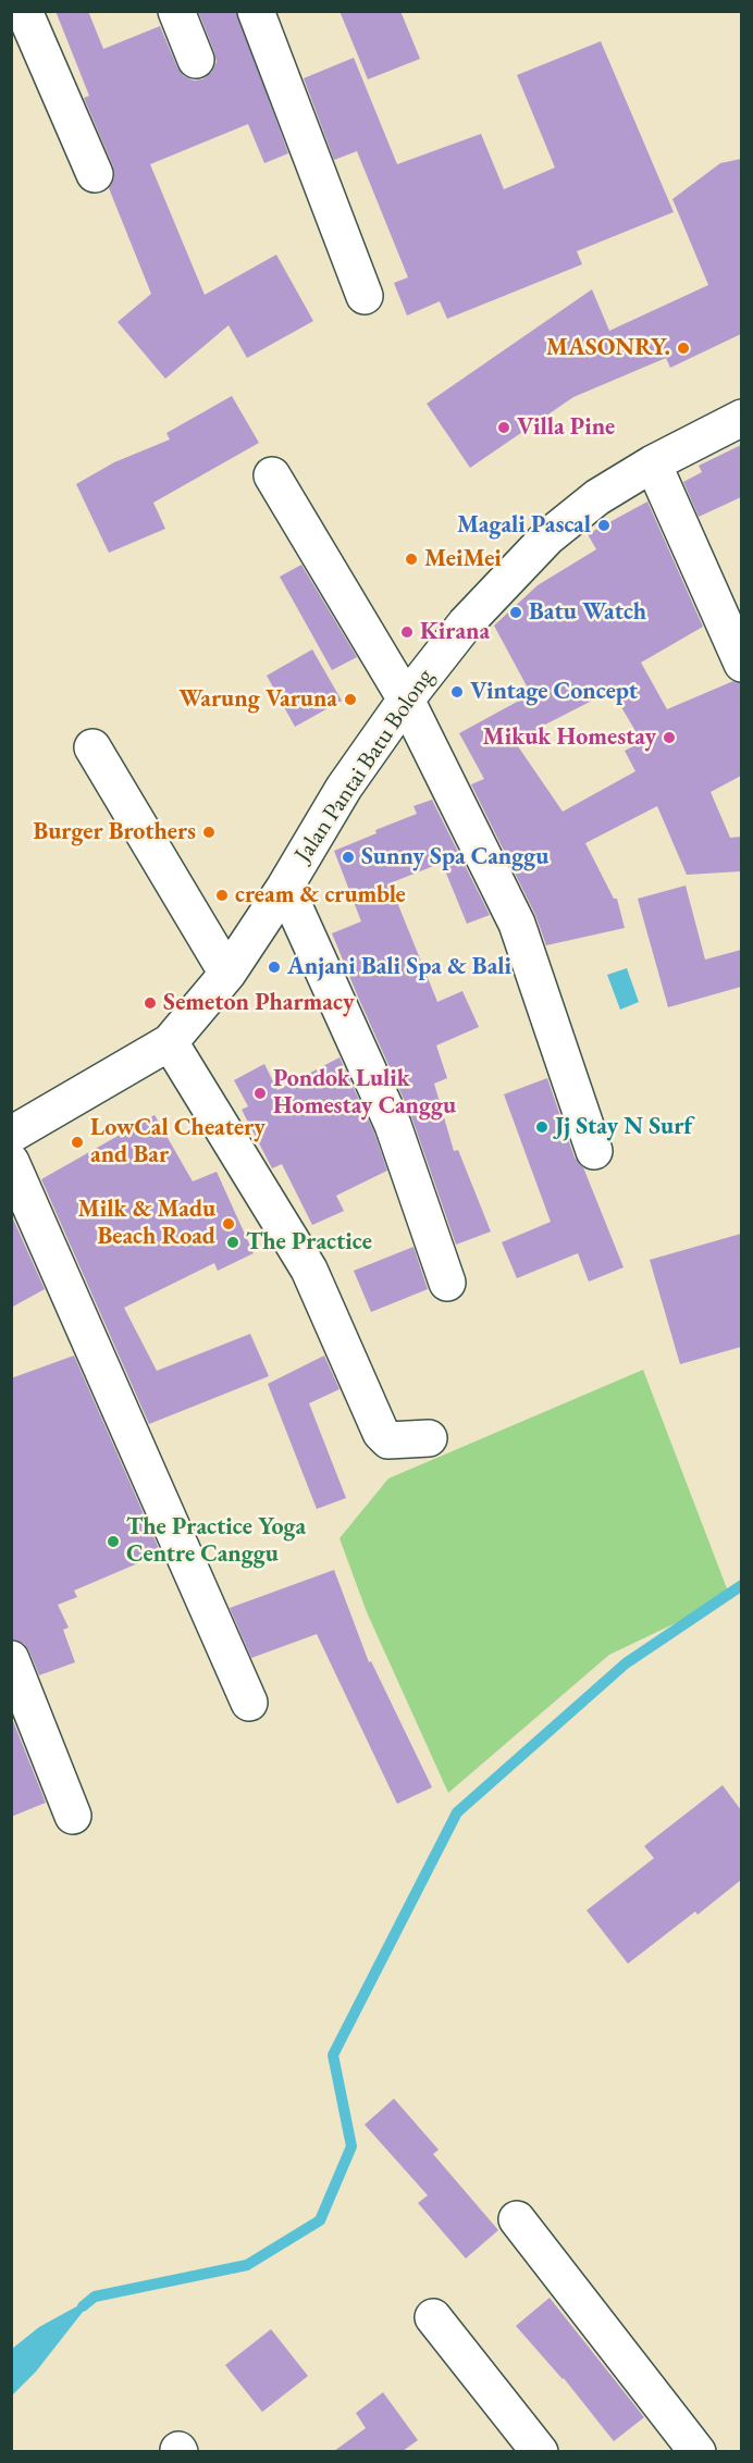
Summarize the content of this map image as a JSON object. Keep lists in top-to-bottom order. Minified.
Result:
{"streets":{"street":["Jalan Pantai Batu Bolong"]},"places":["MASONRY.","Villa Pine","Magali Pascal","MeiMei","Batu Watch","Kirana","Vintage Concept","Warung Varuna","Mikuk Homestay","Burger Brothers","Sunny Spa Canggu","cream & crumble","Anjani Bali Spa & Bali","Semeton Pharmacy","Pondok Lulik Homestay Canggu","Jj Stay N Surf","LowCal Cheatery and Bar","Milk & Madu Beach Road","The Practice","The Practice Yoga Centre Canggu"]}
